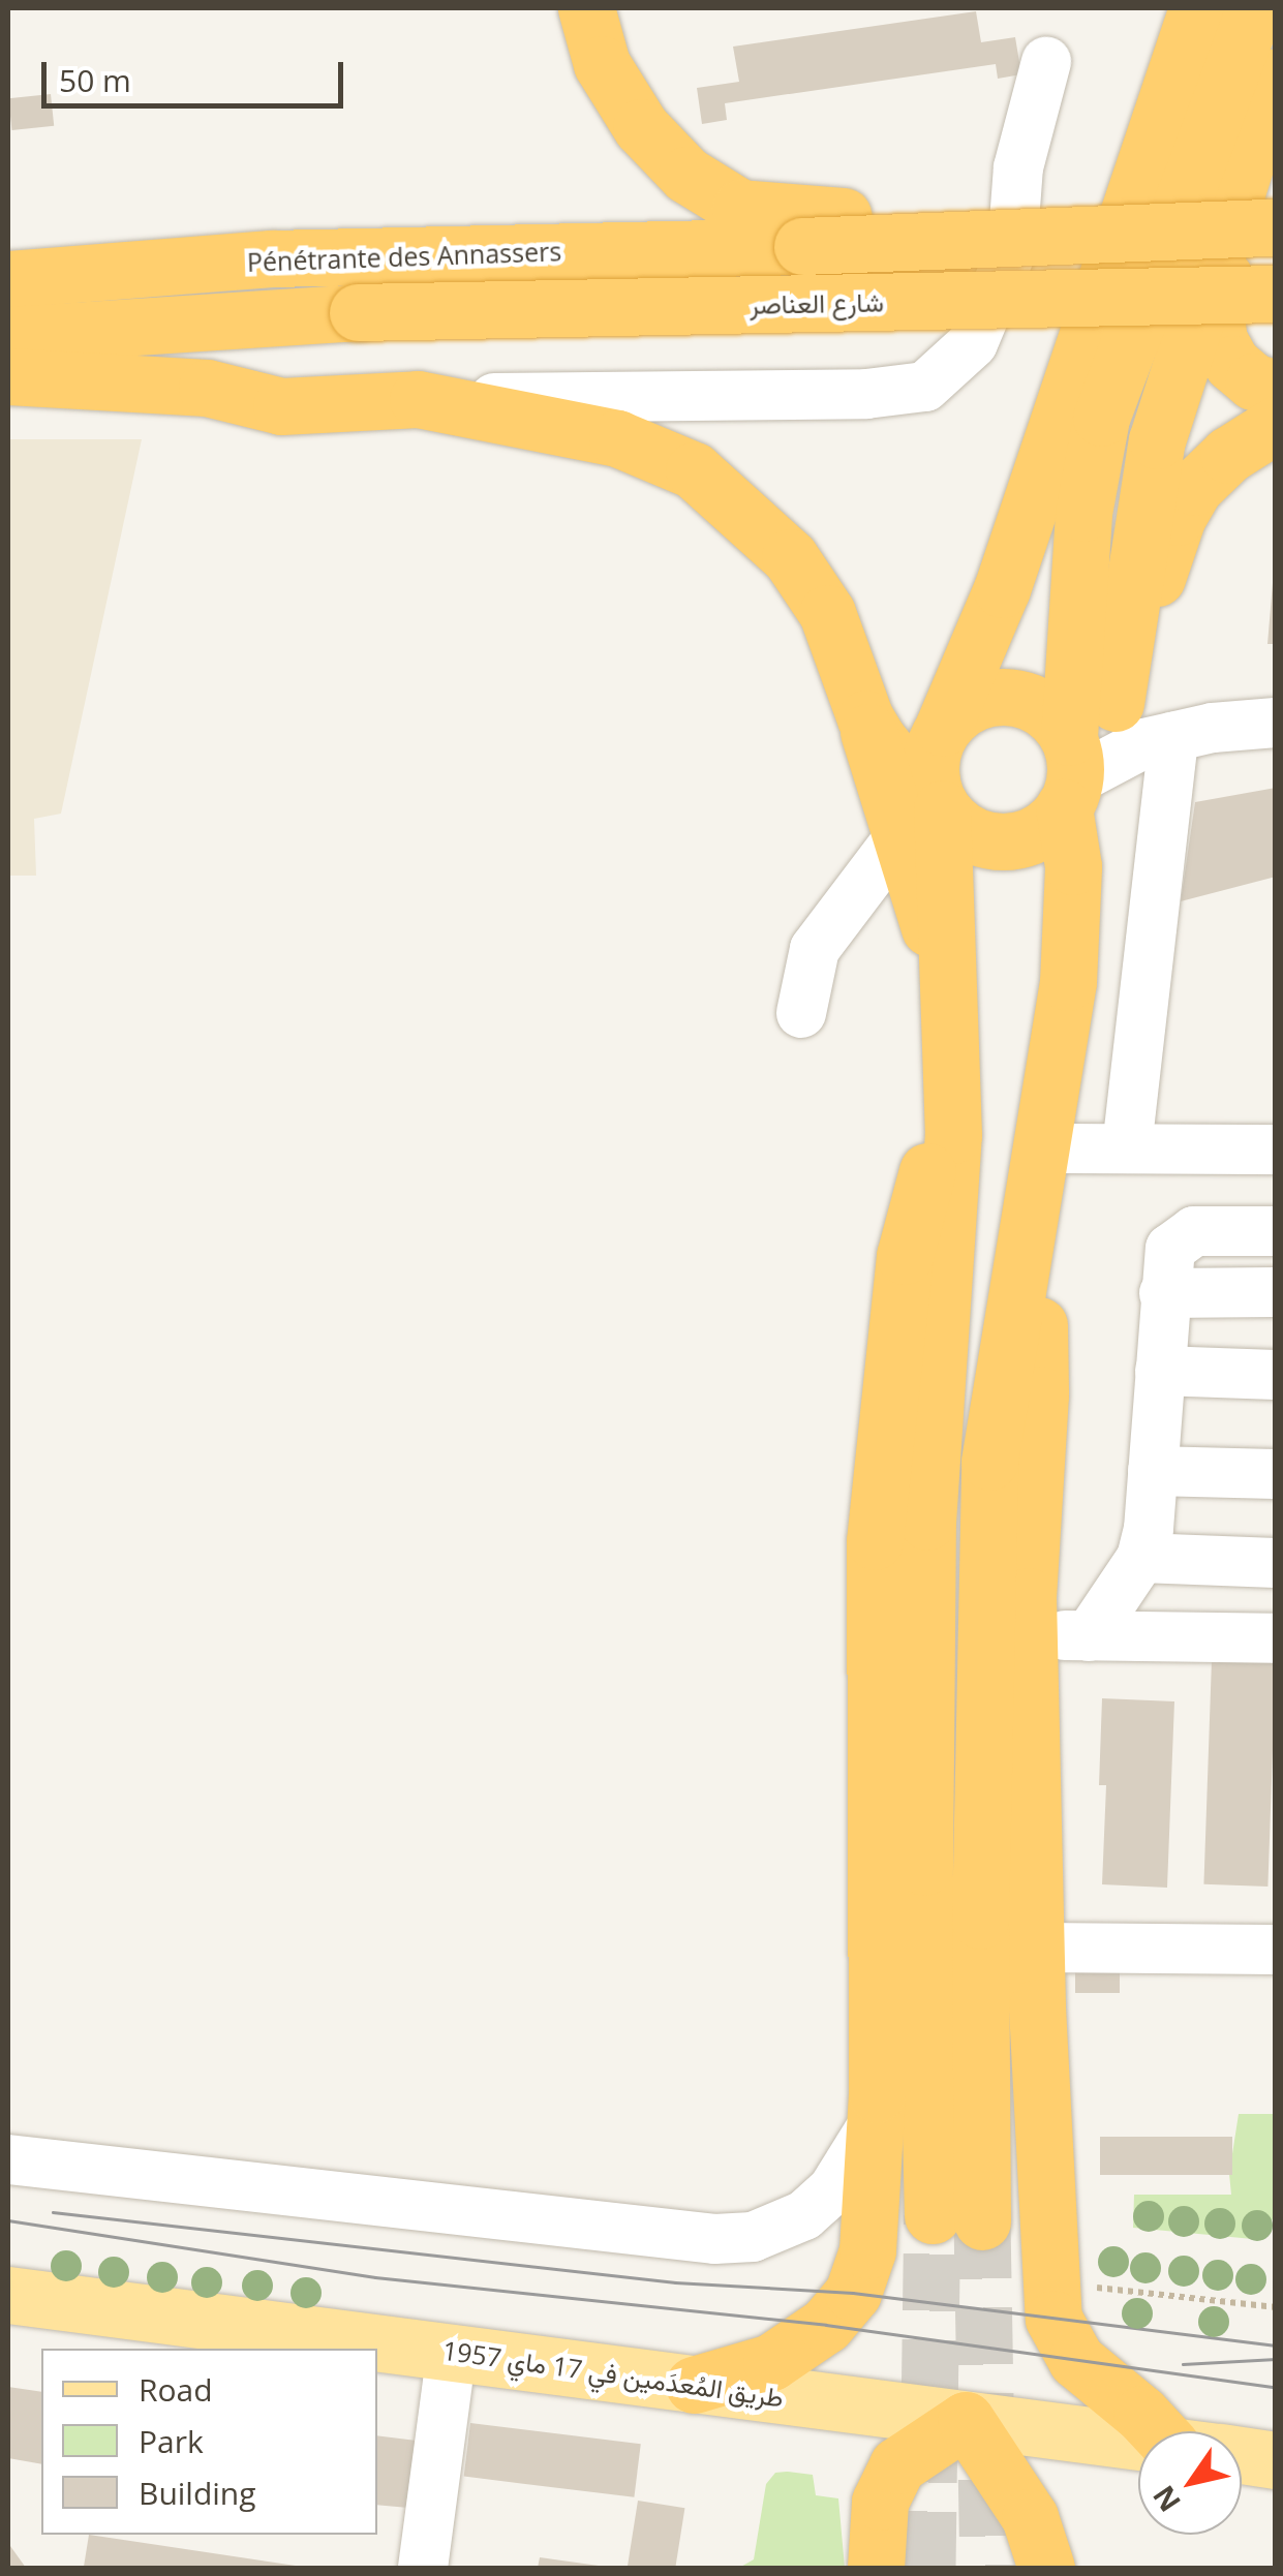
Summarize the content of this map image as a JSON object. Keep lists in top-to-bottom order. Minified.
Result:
{"streets":{"highway":["Pénétrante des Annassers","شارع العناصر"],"main road":["طريق المُعدَمين في 17 ماي 1957"]},"legend":["Road","Park","Building"],"scale_bar":"50 m","north":"bottom left"}
